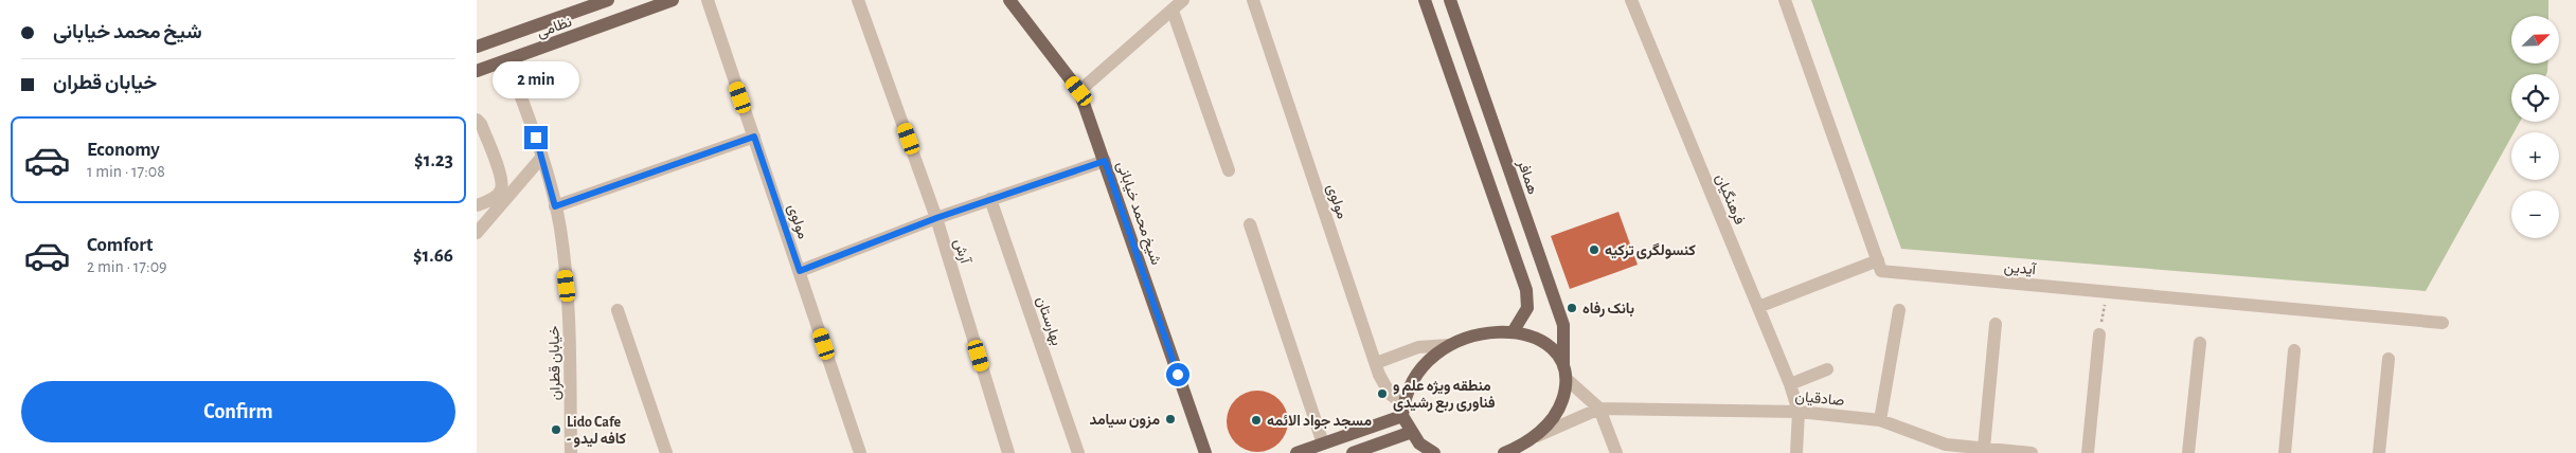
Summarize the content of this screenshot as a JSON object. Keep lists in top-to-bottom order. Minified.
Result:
{"streets":{"main road":["نظامی","همافر","شیخ محمد خیابانی"],"street":["فرهنگیان","مولوی","آرش","آیدین","بهارستان","خیابان قطران","صادقیان"]},"crossings":[["نظامی","خیابان قطران"],["فرهنگیان","صادقیان"]],"places":["کنسولگری ترکیه","بانک رفاه","منطقه ویژه علم و فناوری ربع رشیدی","مزون سیامد","مسجد جواد الائمه","Lido Cafe - کافه لیدو"],"north":"top right","page":{"banner":["شیخ محمد خیابانی","خیابان قطران"],"map_buttons":["+","−"],"bubble":"2 min","list":[{"name":"Economy","note":"1 min · 17:08","value":"$1.23"},{"name":"Comfort","note":"2 min · 17:09","value":"$1.66"}],"buttons":"Confirm"}}
